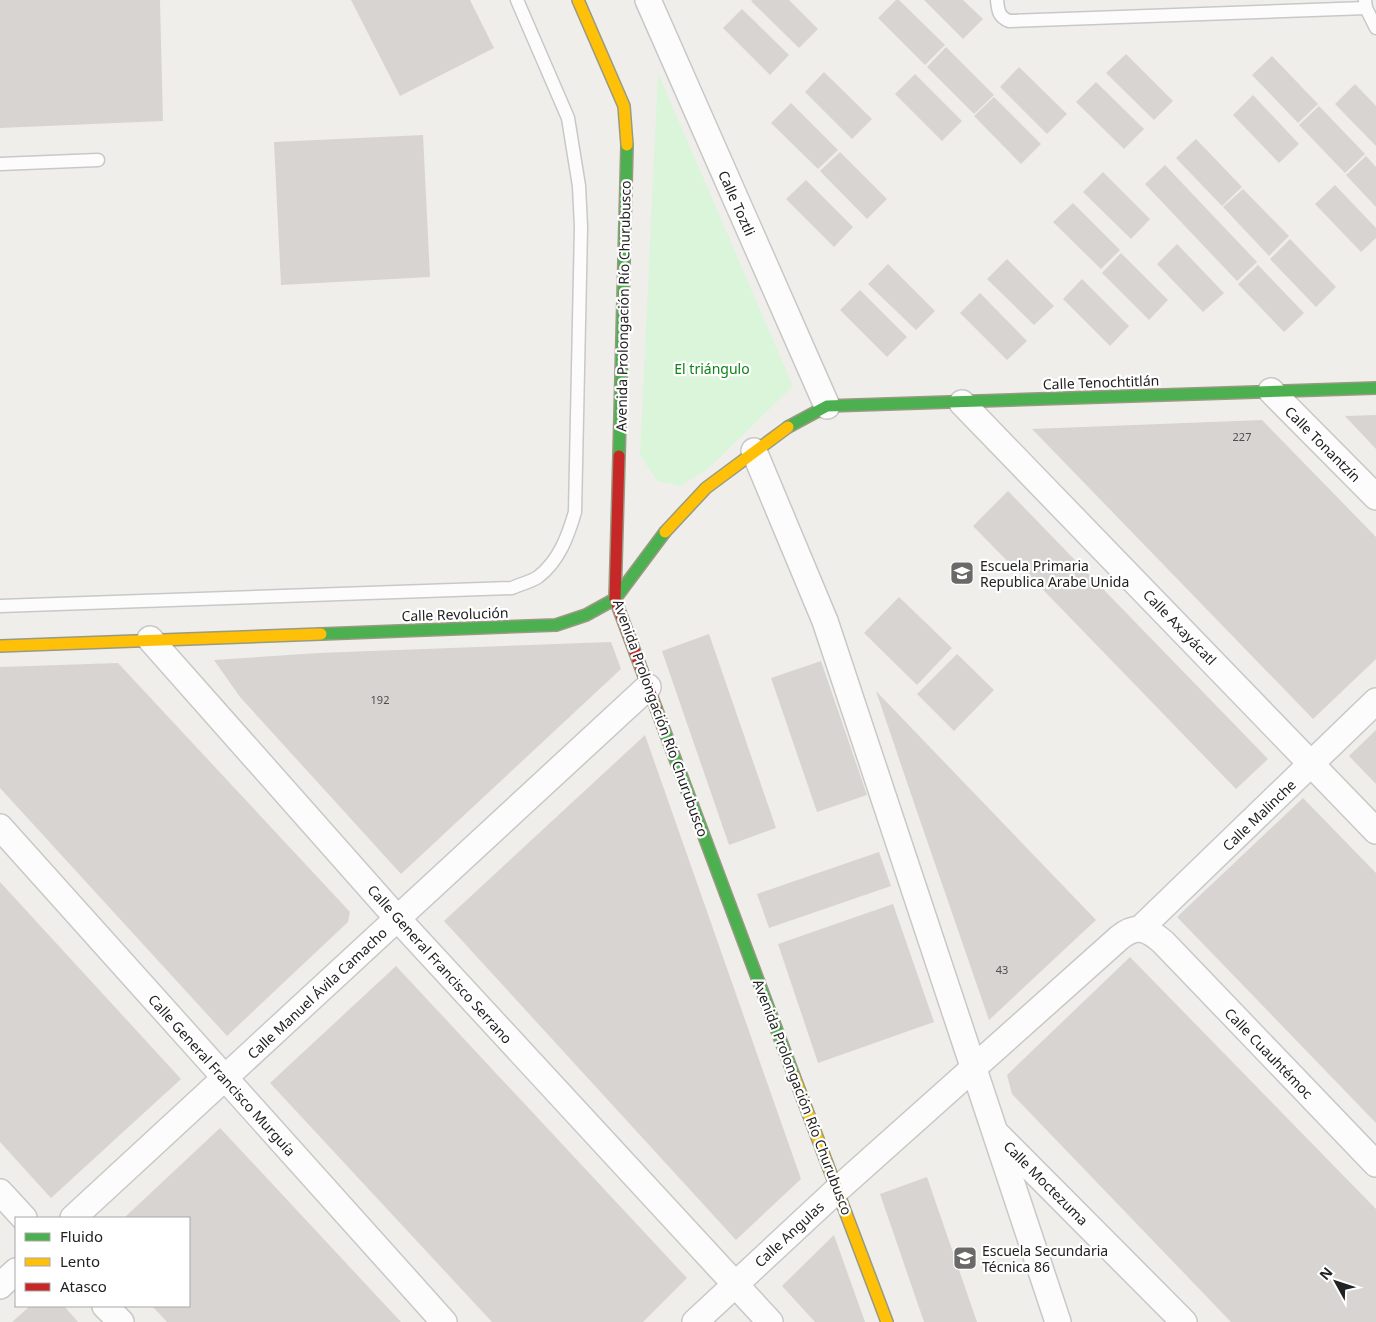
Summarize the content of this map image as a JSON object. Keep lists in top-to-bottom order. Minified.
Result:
{"streets":{"street":["Calle Toztli","Avenida Prolongación Río Churubusco","Calle Tenochtitlán","Calle Tonantzín","Calle Revolución","Calle Axayácatl","Calle Malinche","Calle General Francisco Serrano","Calle Manuel Ávila Camacho","Calle Cuauhtémoc","Calle General Francisco Murguía","Calle Moctezuma","Calle Angulas"]},"crossings":[["Calle Toztli","Calle Tenochtitlán"],["Calle Toztli","Calle Revolución"],["Avenida Prolongación Río Churubusco","Calle Revolución"],["Avenida Prolongación Río Churubusco","Calle Manuel Ávila Camacho"],["Avenida Prolongación Río Churubusco","Calle Angulas"],["Calle Tenochtitlán","Calle Tonantzín"],["Calle Tenochtitlán","Calle Revolución"],["Calle Tenochtitlán","Calle Axayácatl"],["Calle Revolución","Calle General Francisco Serrano"],["Calle Axayácatl","Calle Malinche"],["Calle Malinche","Calle Cuauhtémoc"],["Calle Malinche","Calle Angulas"],["Calle General Francisco Serrano","Calle Manuel Ávila Camacho"],["Calle General Francisco Serrano","Calle Angulas"],["Calle Manuel Ávila Camacho","Calle General Francisco Murguía"]],"parks":["El triángulo"],"places":{"school or university":["Escuela Primaria Republica Arabe Unida","Escuela Secundaria Técnica 86"]},"house_numbers":["227","192","43"],"legend":["Fluido","Lento","Atasco"],"north":"top left"}
